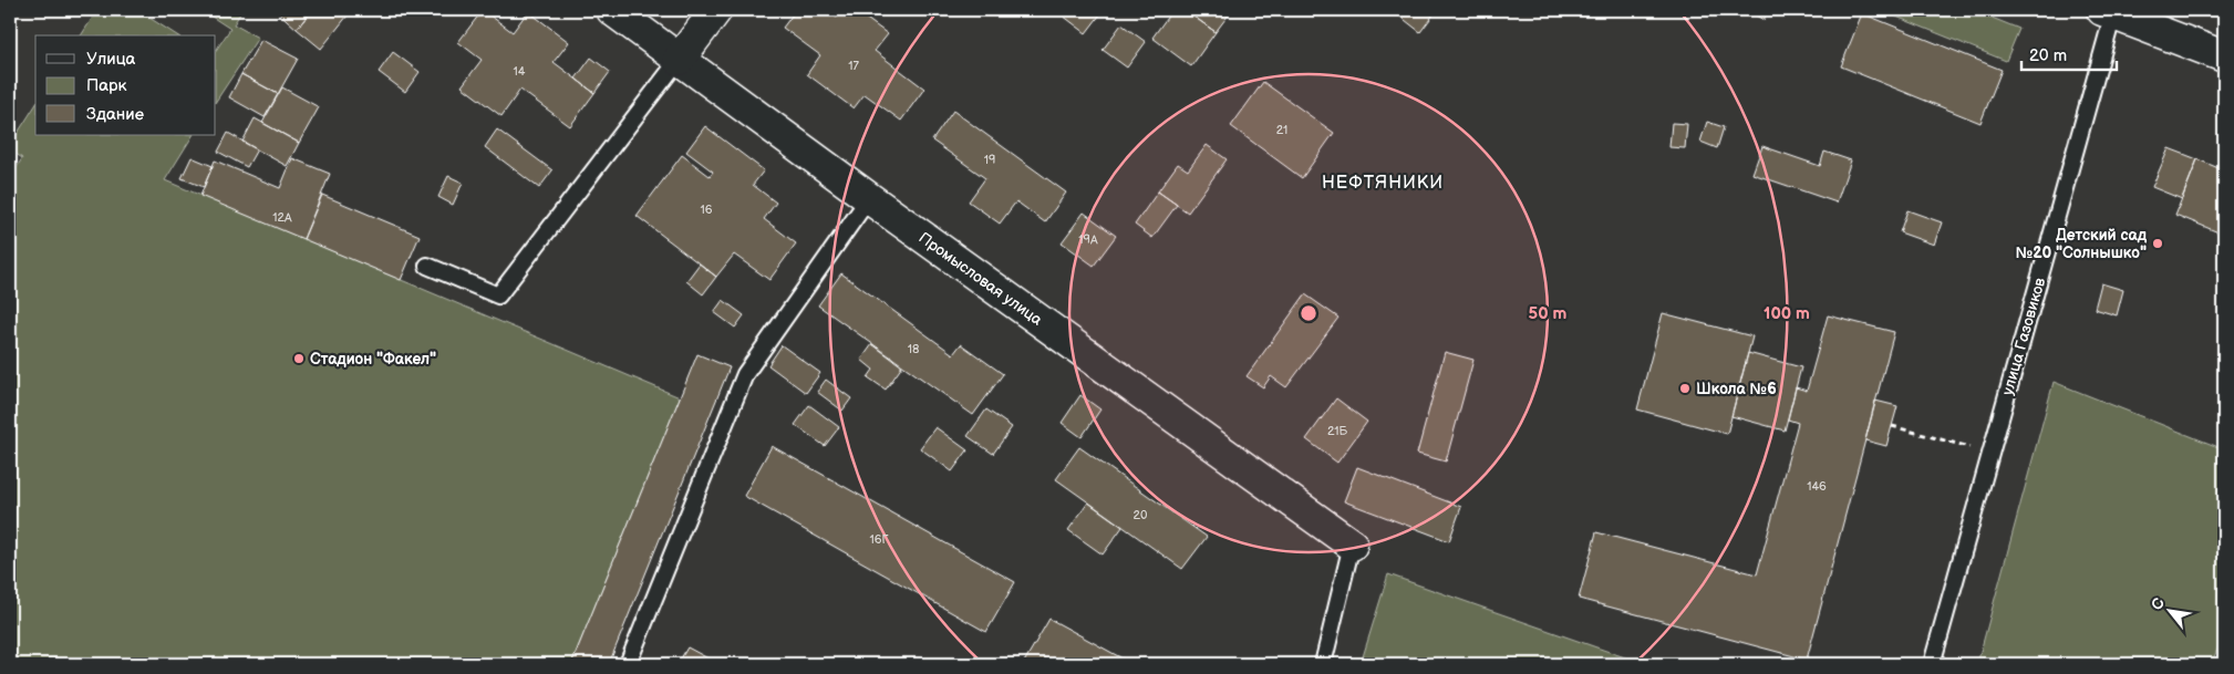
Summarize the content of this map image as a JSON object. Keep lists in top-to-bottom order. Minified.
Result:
{"streets":{"street":["Промысловая улица"],"lane":["улица Газовиков"]},"districts":["НЕФТЯНИКИ"],"places":["Детский сад №20 \"Солнышко\"","Стадион \"Факел\"","Школа №6"],"house_numbers":["17","14","21","19","16","12А","19А","18","21Б","146","20","16Г"],"legend":["Улица","Парк","Здание"],"scale_bar":"20 m","north":"top left","rings":["50 m","100 m"]}
